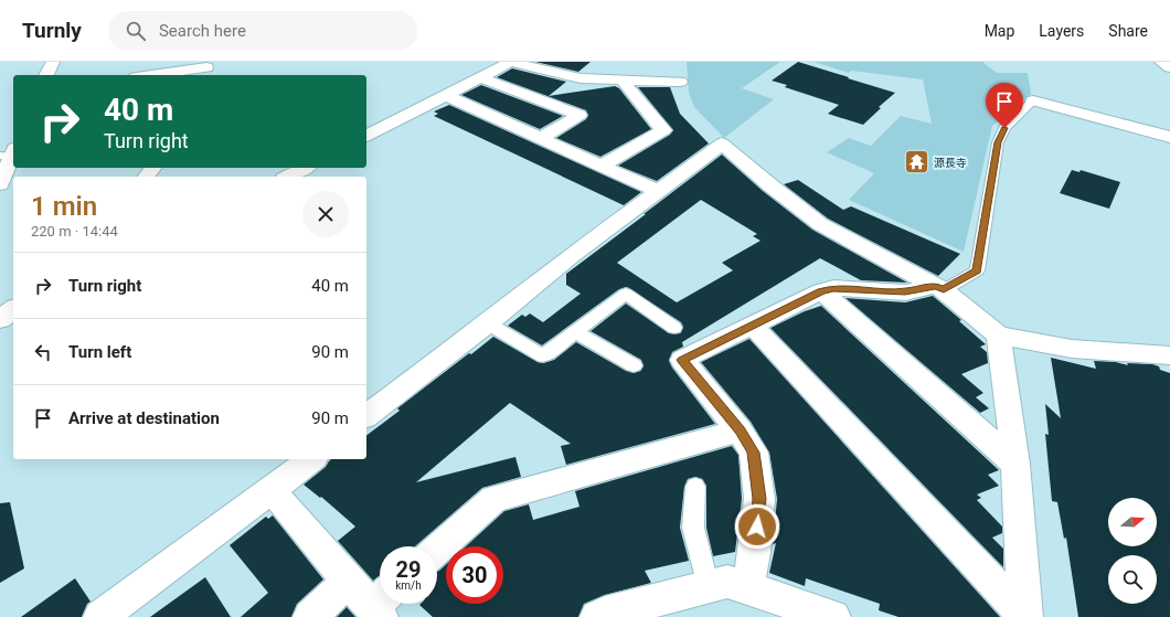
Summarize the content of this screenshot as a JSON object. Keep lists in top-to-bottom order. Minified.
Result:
{"places":{"temple":["源長寺"]},"north":"right","page":{"header":"Turnly","search":"Search here","nav":["Map","Layers","Share"],"turn":["40 m","Turn right"],"heading":["1 min","220 m · 14:44"],"list":[{"name":"Turn right","value":"40 m"},{"name":"Turn left","value":"90 m"},{"name":"Arrive at destination","value":"90 m"}],"speed":"29 km/h","limit":"30"}}
